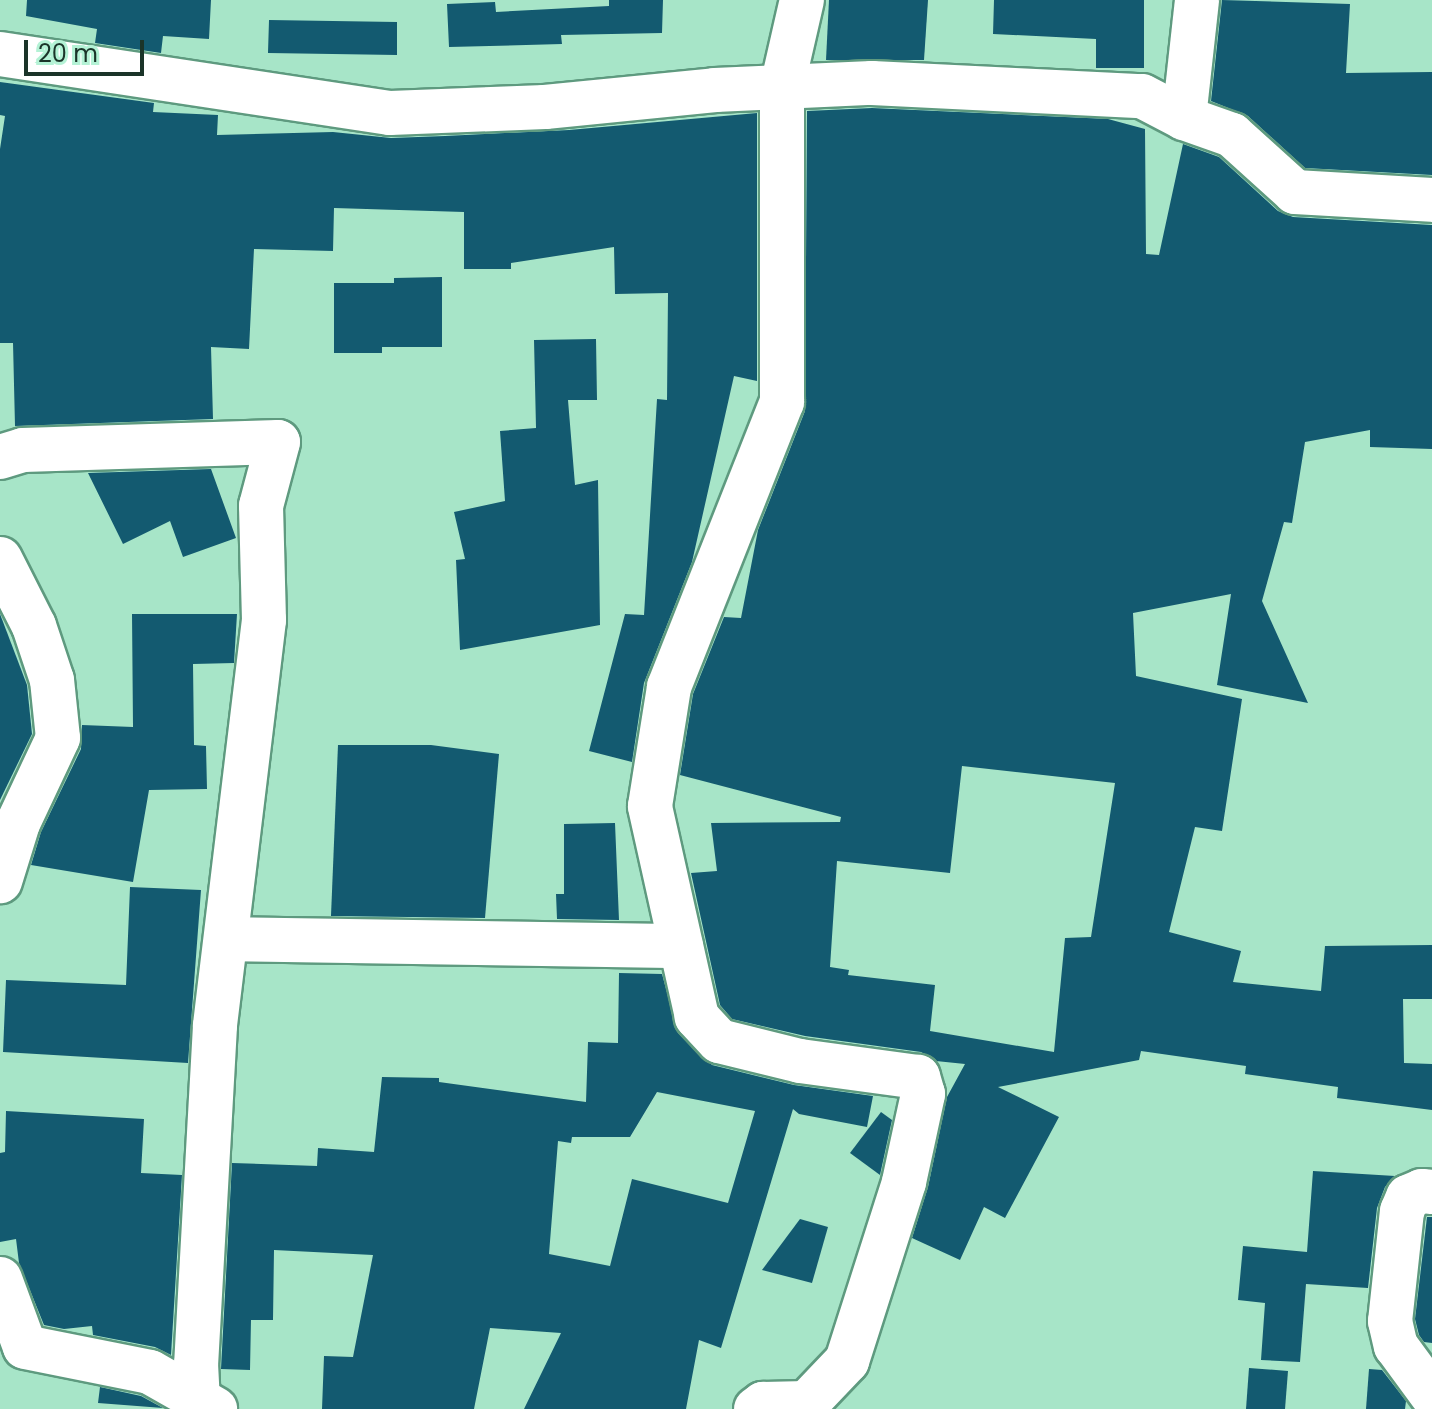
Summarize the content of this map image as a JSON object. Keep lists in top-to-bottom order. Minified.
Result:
{"scale_bar":"20 m"}
